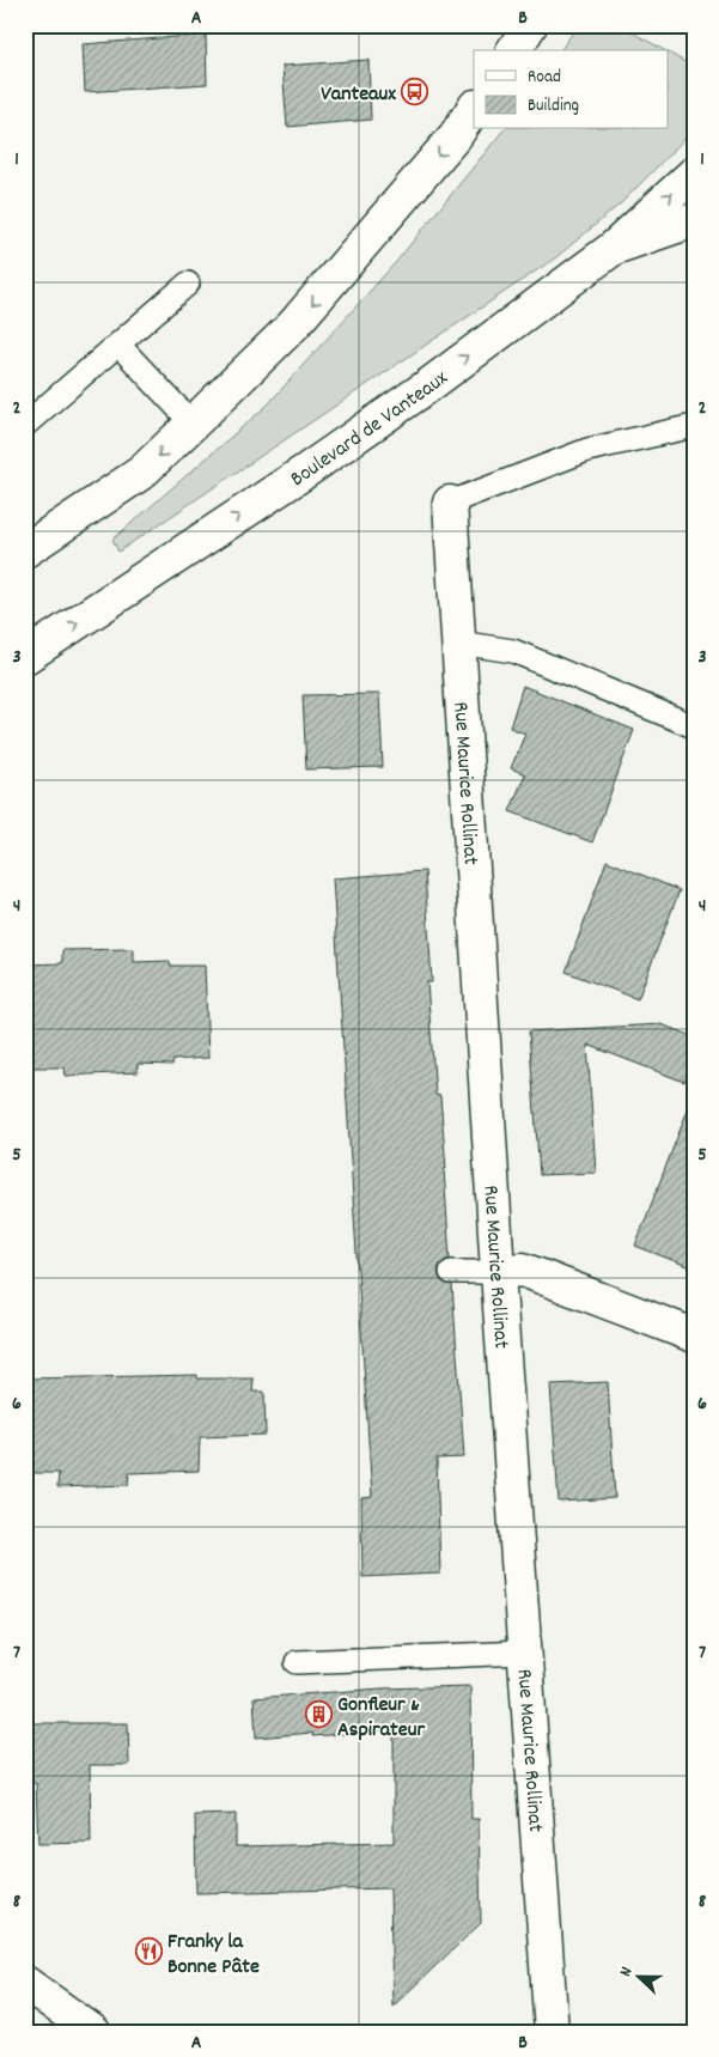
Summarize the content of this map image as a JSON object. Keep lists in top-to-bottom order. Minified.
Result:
{"streets":{"street":["Boulevard de Vanteaux","Rue Maurice Rollinat"]},"places":{"bus stop":["Vanteaux"],"building":["Gonfleur & Aspirateur"],"restaurant":["Franky la Bonne Pâte"]},"legend":["Road","Building"],"north":"left","grid":{"columns":["A","B"],"rows":["1","2","3","4","5","6","7","8"]}}
